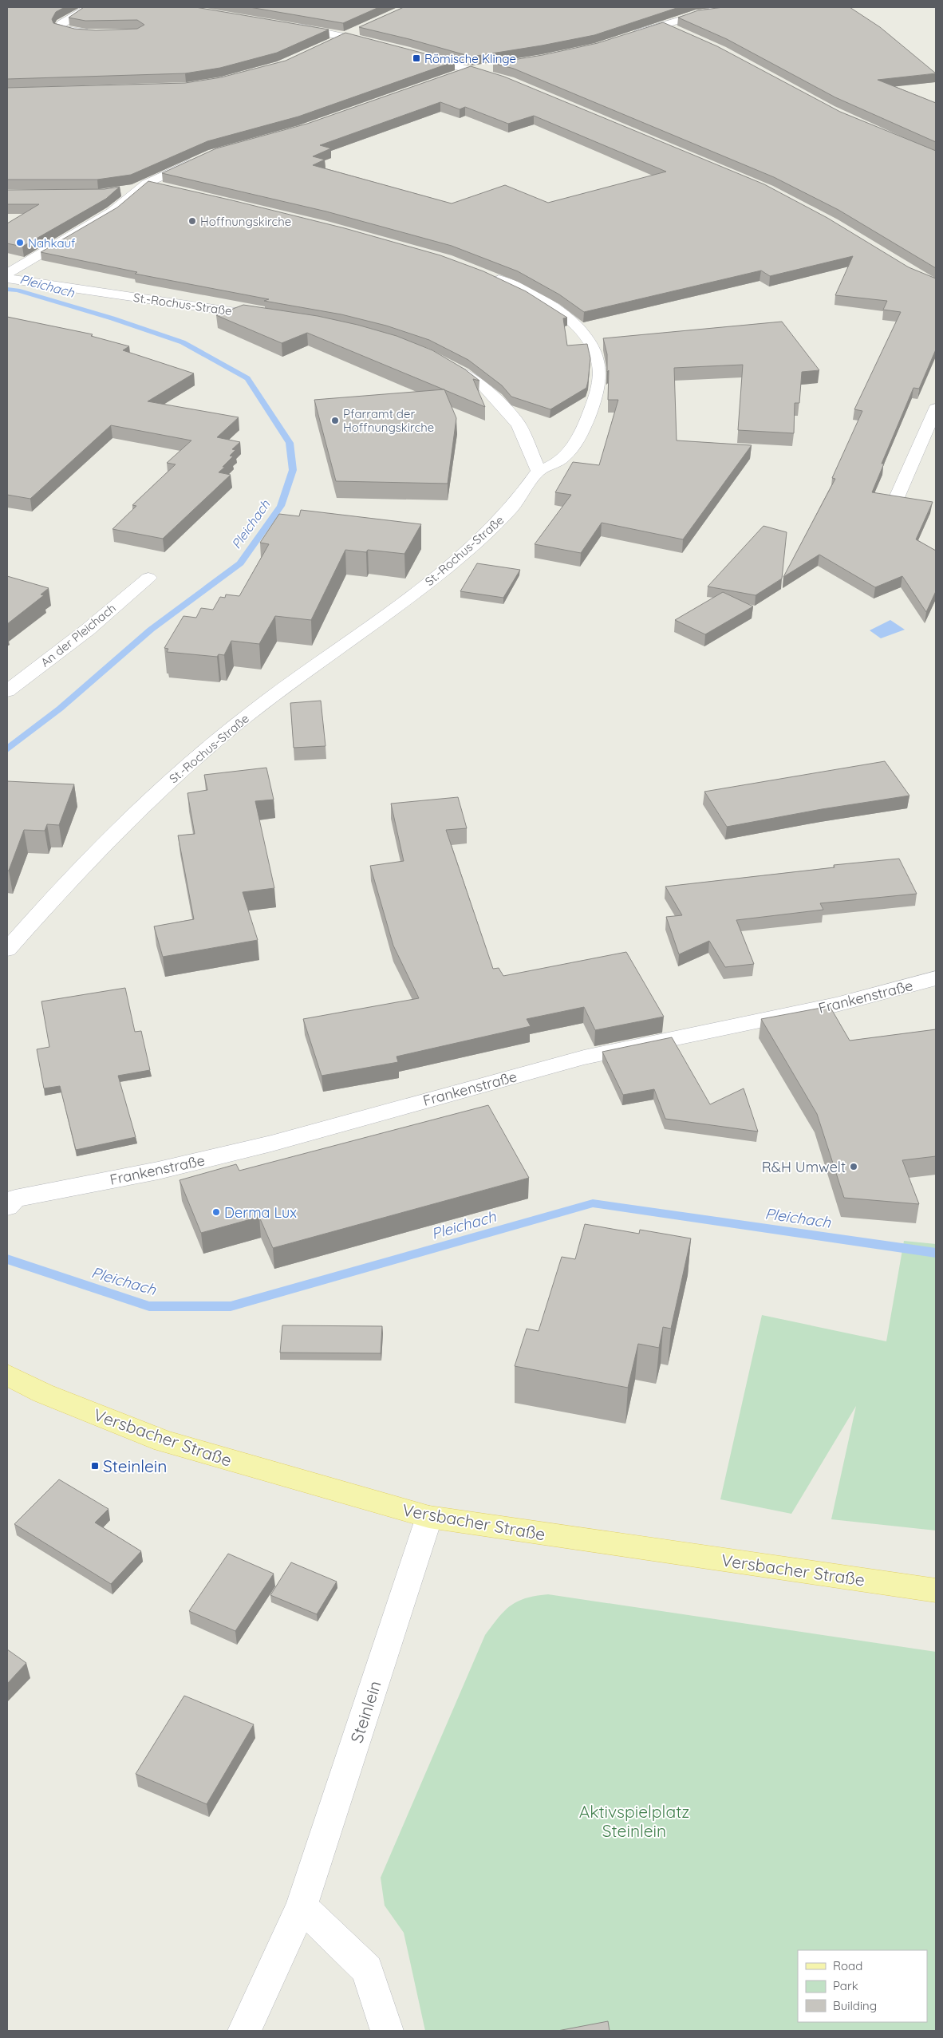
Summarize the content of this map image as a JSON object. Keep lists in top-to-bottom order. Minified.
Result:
{"streets":{"main road":["Versbacher Straße"],"street":["St.-Rochus-Straße","An der Pleichach","Frankenstraße","Steinlein"]},"crossings":[["Versbacher Straße","Steinlein"]],"water":["Pleichach"],"parks":["Aktivspielplatz Steinlein"],"places":{"transit":["Römische Klinge","Steinlein"],"other":["Hoffnungskirche","Nahkauf","Pfarramt der Hoffnungskirche","R&H Umwelt","Derma Lux"]},"legend":["Road","Park","Building"]}
